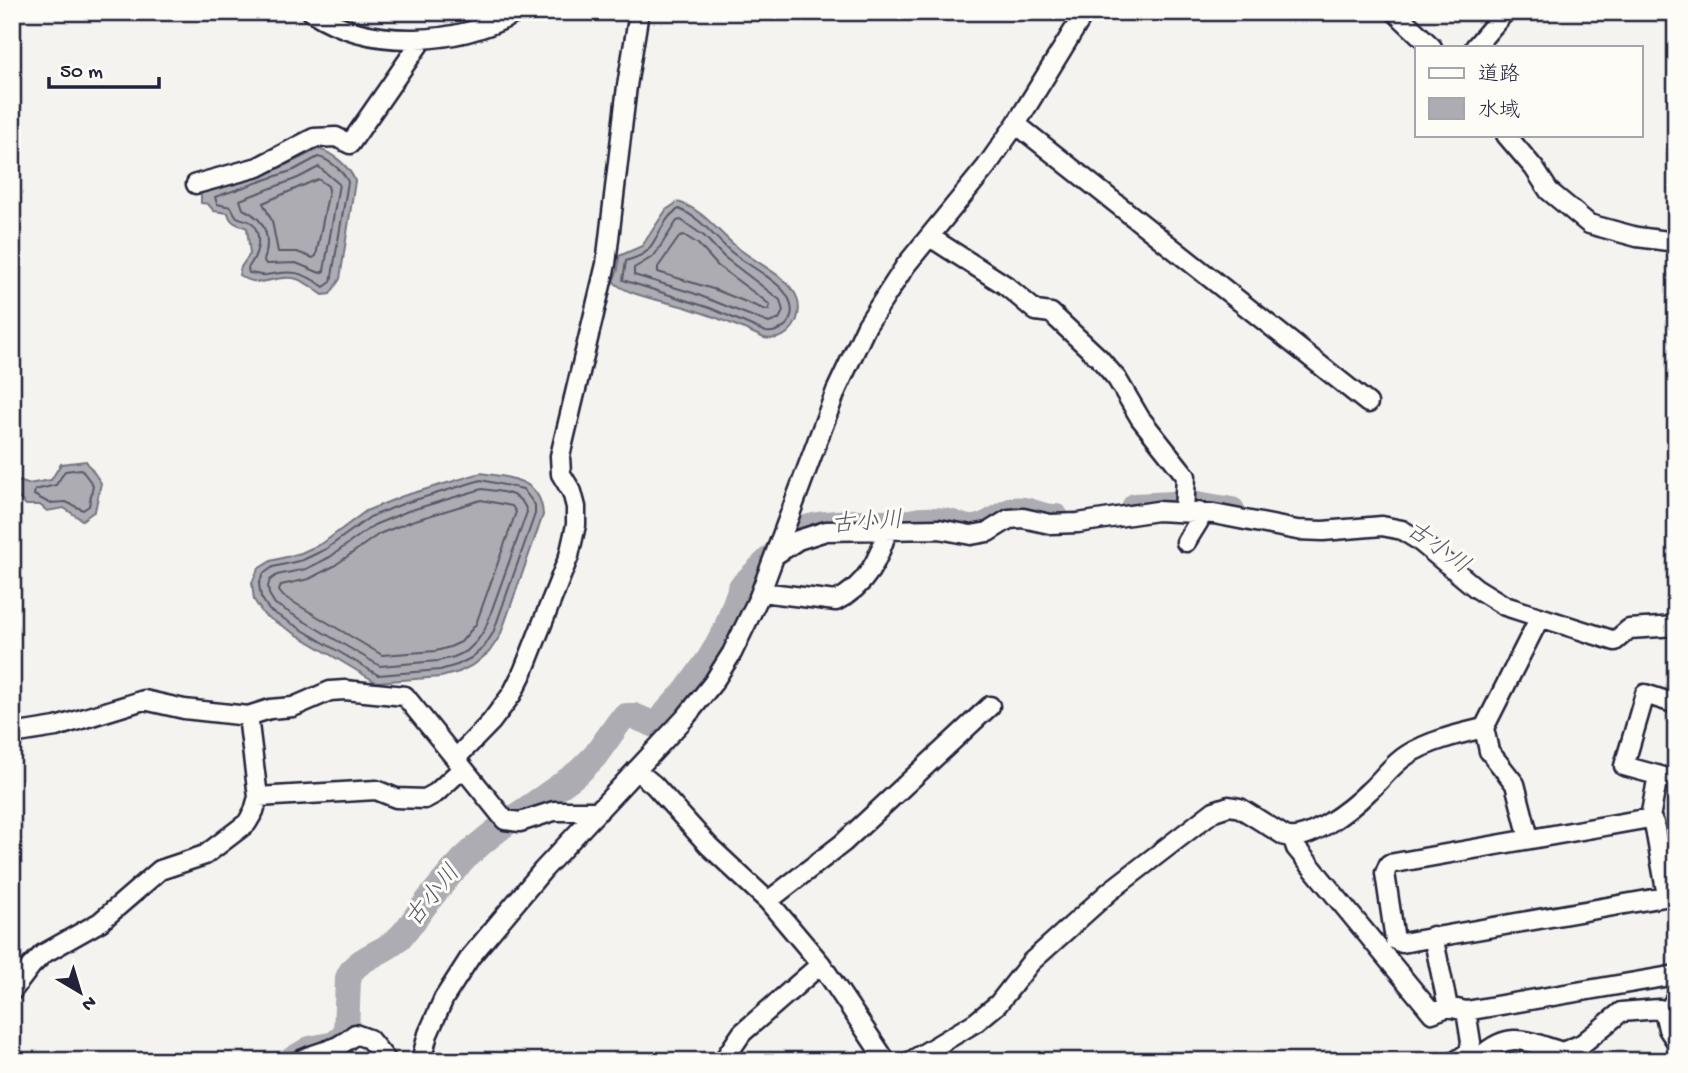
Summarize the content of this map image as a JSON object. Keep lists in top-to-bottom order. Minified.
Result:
{"water":["古小川"],"legend":["道路","水域"],"scale_bar":"50 m","north":"bottom right"}
